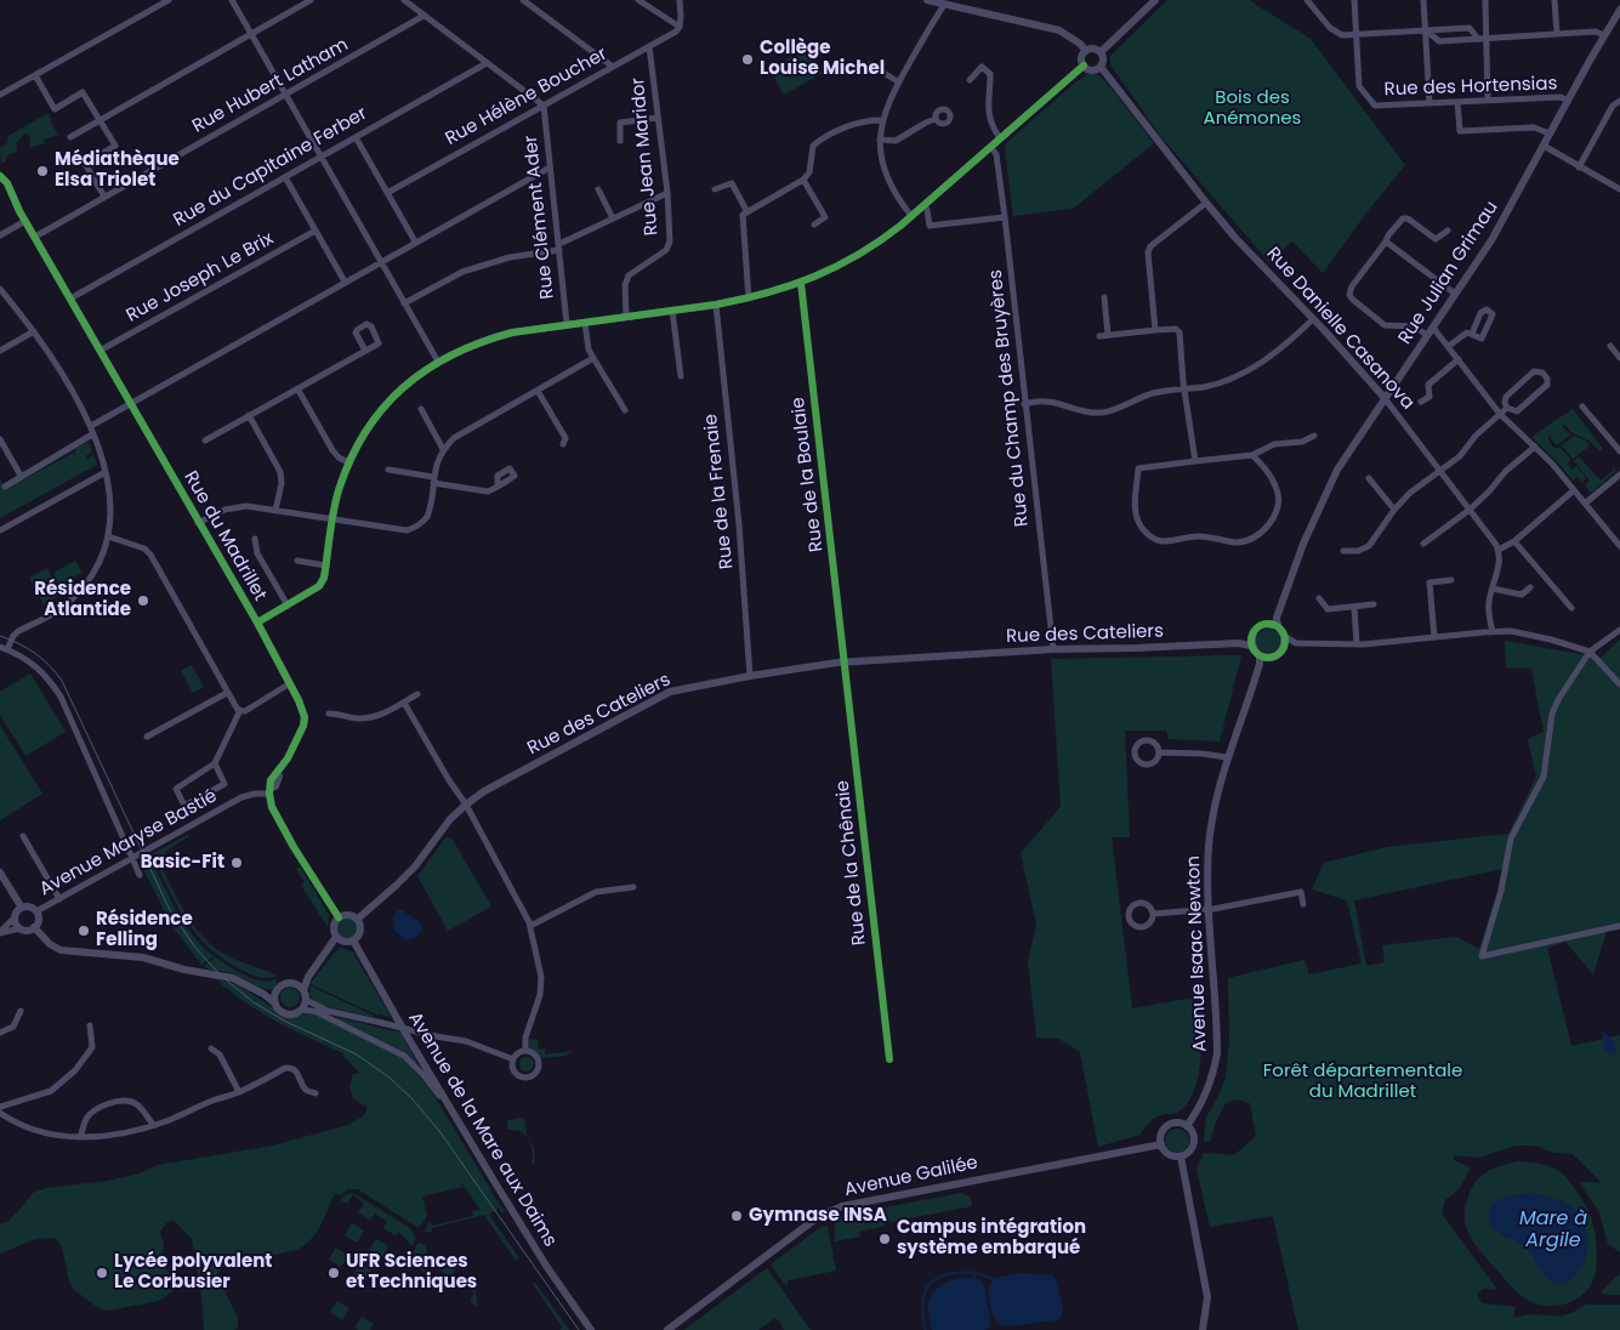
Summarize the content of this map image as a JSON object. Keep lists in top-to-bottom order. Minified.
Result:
{"streets":{"street":["Rue Hubert Latham","Rue des Hortensias","Rue Hélène Boucher","Rue Jean Maridor","Rue du Capitaine Ferber","Rue Clément Ader","Rue Julian Grimau","Rue Joseph Le Brix","Rue Danielle Casanova","Rue du Champ des Bruyères","Rue de la Boulaie","Rue de la Frenaie","Rue du Madrillet","Rue des Cateliers","Avenue Maryse Bastié","Rue de la Chênaie","Avenue Isaac Newton","Avenue de la Mare aux Daims","Avenue Galilée"]},"crossings":[["Rue Hubert Latham","Rue du Madrillet"],["Rue des Hortensias","Rue Julian Grimau"],["Rue Hélène Boucher","Rue Jean Maridor"],["Rue Hélène Boucher","Rue Clément Ader"],["Rue du Capitaine Ferber","Rue du Madrillet"],["Rue Julian Grimau","Rue Danielle Casanova"],["Rue Julian Grimau","Rue des Cateliers"],["Rue Julian Grimau","Avenue Isaac Newton"],["Rue Joseph Le Brix","Rue du Madrillet"],["Rue du Champ des Bruyères","Rue des Cateliers"],["Rue de la Boulaie","Rue des Cateliers"],["Rue de la Boulaie","Rue de la Chênaie"],["Rue de la Frenaie","Rue des Cateliers"],["Rue du Madrillet","Avenue Maryse Bastié"],["Rue des Cateliers","Rue de la Chênaie"],["Rue des Cateliers","Avenue Isaac Newton"],["Rue des Cateliers","Avenue de la Mare aux Daims"],["Avenue Isaac Newton","Avenue Galilée"]],"water":["Mare à Argile"],"parks":["Bois des Anémones","Forêt départementale du Madrillet"],"places":["Collège Louise Michel","Médiathèque Elsa Triolet","Résidence Atlantide","Basic-Fit","Résidence Felling","Gymnase INSA","Campus intégration système embarqué","Lycée polyvalent Le Corbusier","UFR Sciences et Techniques"]}
